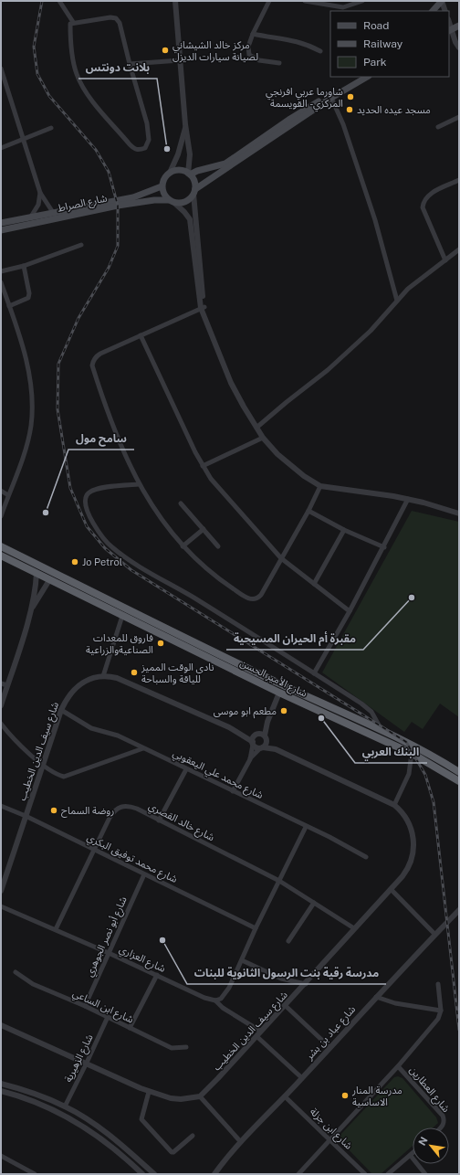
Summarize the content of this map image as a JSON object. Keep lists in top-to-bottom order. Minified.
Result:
{"streets":{"highway":["شارع الأمير الحسن"],"main road":["شارع الصراط"],"street":["شارع سيف الدين الخطيب","شارع محمد علي اليعقوبي","شارع خالد القصري","شارع محمد توفيق البكري","شارع أبو نصر الجوهري","شارع العزاري","شارع ابن الساعي","شارع عباد بن بشر","شارع الزهيرية","شارع العطارين","شارع ابن جزلة"]},"crossings":[["شارع سيف الدين الخطيب","شارع محمد علي اليعقوبي"],["شارع سيف الدين الخطيب","شارع خالد القصري"],["شارع سيف الدين الخطيب","شارع محمد توفيق البكري"],["شارع سيف الدين الخطيب","شارع العزاري"],["شارع خالد القصري","شارع محمد توفيق البكري"],["شارع خالد القصري","شارع العزاري"],["شارع محمد توفيق البكري","شارع أبو نصر الجوهري"],["شارع أبو نصر الجوهري","شارع العزاري"],["شارع أبو نصر الجوهري","شارع ابن الساعي"],["شارع العزاري","شارع عباد بن بشر"],["شارع ابن الساعي","شارع الزهيرية"],["شارع عباد بن بشر","شارع ابن جزلة"]],"places":["مركز خالد الشيشاني لصيانة سيارات الديزل","شاورما عربي افرنجي المركزي - القويسمة","مسجد عيده الحديد","بلانت دونتس","سامح مول","Jo Petrol","مقبرة أم الحيران المسيحية","فاروق للمعدات الصناعيةوالزراعية","نادي الوقت المميز للياقة والسباحة","مطعم ابو موسى","البنك العربي","روضة السماح","مدرسة رقية بنت الرسول الثانوية للبنات","مدرسة المنار الاساسية"],"legend":["Road","Railway","Park"],"north":"top left"}
